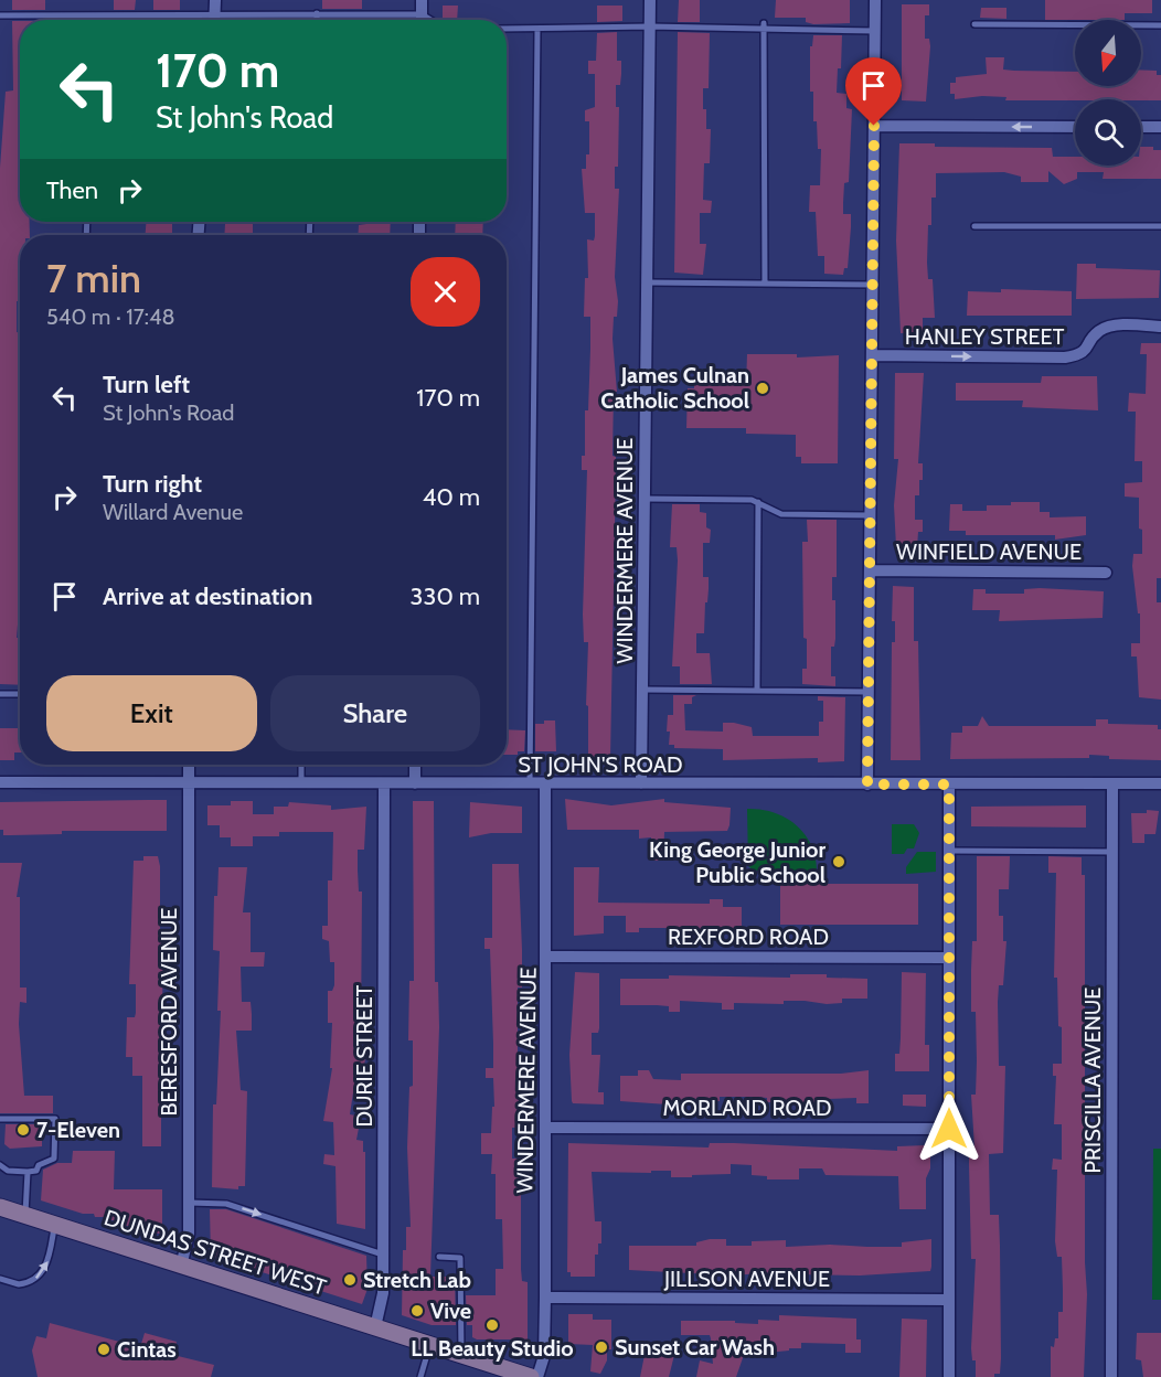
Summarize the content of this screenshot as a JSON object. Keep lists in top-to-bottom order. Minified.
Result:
{"streets":{"main road":["DUNDAS STREET WEST"],"street":["HANLEY STREET","WINDERMERE AVENUE","WINFIELD AVENUE","ST JOHN'S ROAD","REXFORD ROAD","BERESFORD AVENUE","DURIE STREET","PRISCILLA AVENUE","MORLAND ROAD","JILLSON AVENUE"]},"crossings":[["WINDERMERE AVENUE","ST JOHN'S ROAD"],["WINDERMERE AVENUE","REXFORD ROAD"],["WINDERMERE AVENUE","MORLAND ROAD"],["WINDERMERE AVENUE","JILLSON AVENUE"],["ST JOHN'S ROAD","BERESFORD AVENUE"],["ST JOHN'S ROAD","DURIE STREET"],["ST JOHN'S ROAD","PRISCILLA AVENUE"],["BERESFORD AVENUE","DUNDAS STREET WEST"],["DURIE STREET","DUNDAS STREET WEST"]],"one_way":["HANLEY STREET"],"places":["James Culnan Catholic School","King George Junior Public School","7-Eleven","Stretch Lab","Vive","LL Beauty Studio","Sunset Car Wash","Cintas"],"north":"bottom","page":{"turn":["170 m","St John's Road"],"then":"Then","heading":["7 min","540 m · 17:48"],"list":[{"name":"Turn left","note":"St John's Road","value":"170 m"},{"name":"Turn right","note":"Willard Avenue","value":"40 m"},{"name":"Arrive at destination","value":"330 m"}],"buttons":["Exit","Share"]}}
